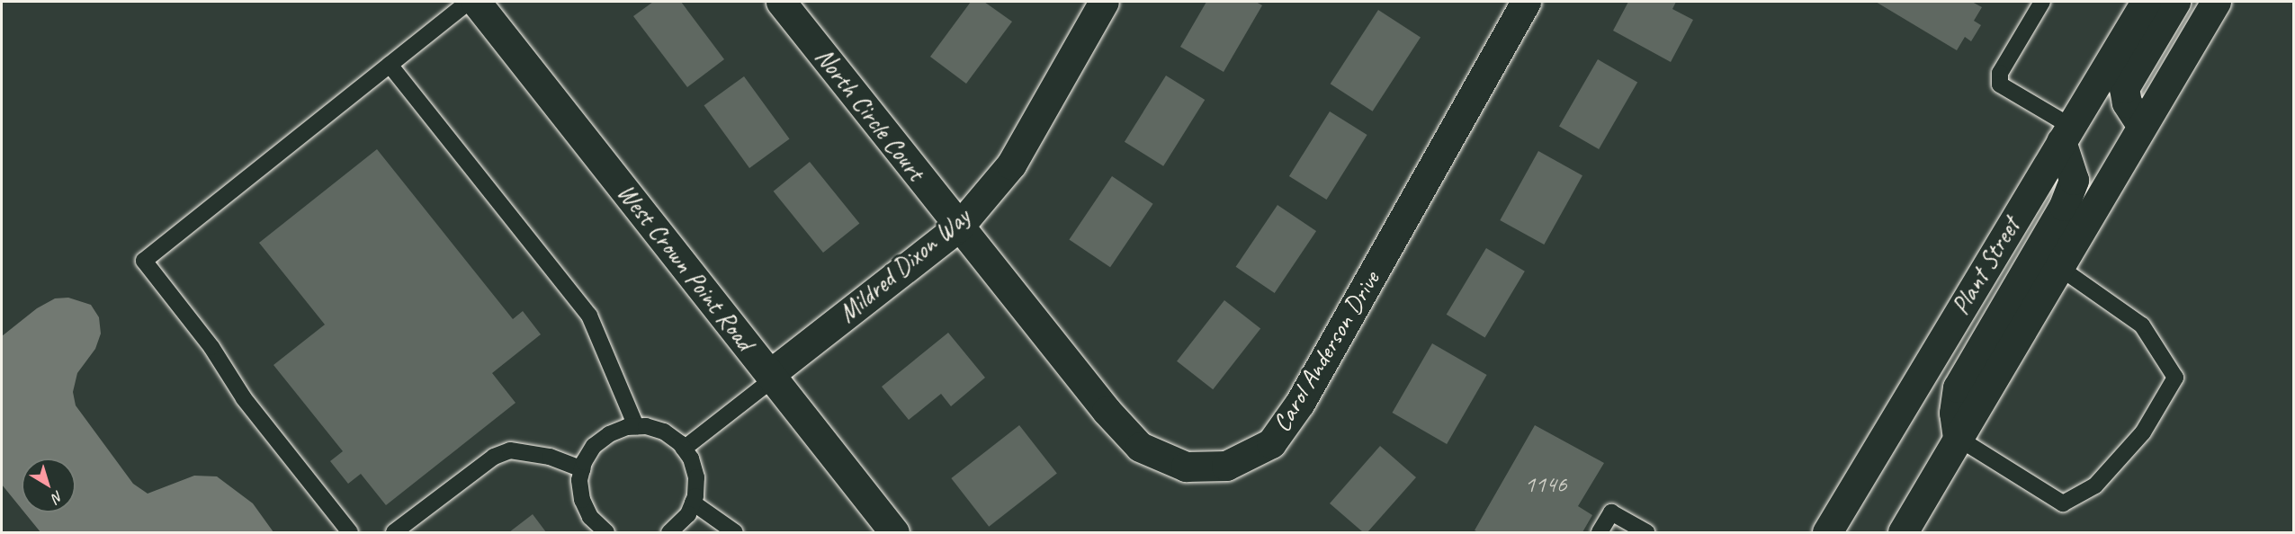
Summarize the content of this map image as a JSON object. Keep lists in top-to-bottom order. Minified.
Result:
{"streets":{"street":["North Circle Court","Mildred Dixon Way","Plant Street","West Crown Point Road","Carol Anderson Drive"]},"crossings":[["North Circle Court","Mildred Dixon Way"],["North Circle Court","Carol Anderson Drive"],["Mildred Dixon Way","West Crown Point Road"],["Mildred Dixon Way","Carol Anderson Drive"]],"house_numbers":["1146"],"north":"bottom right"}
